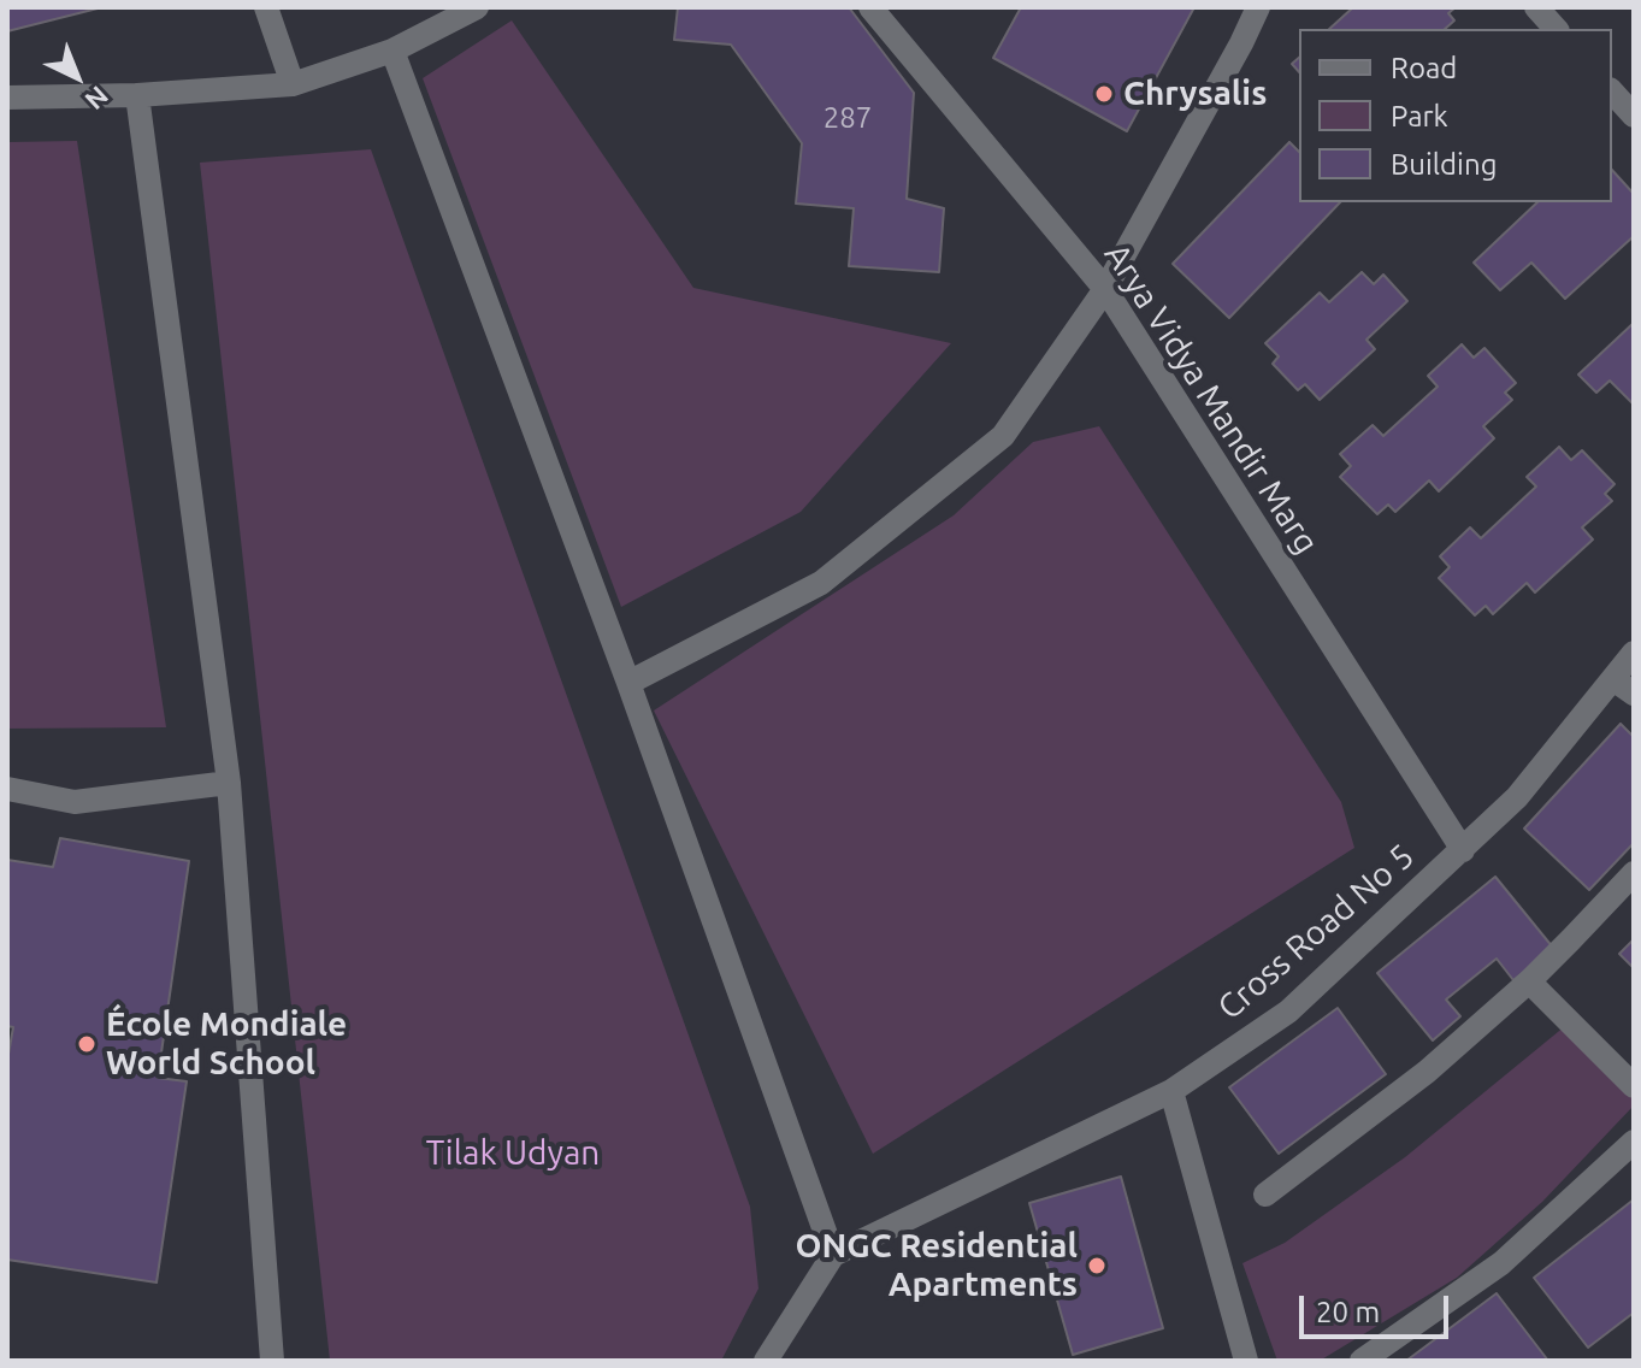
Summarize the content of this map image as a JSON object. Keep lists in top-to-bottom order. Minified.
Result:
{"streets":{"street":["Arya Vidya Mandir Marg","Cross Road No 5"]},"crossings":[["Arya Vidya Mandir Marg","Cross Road No 5"]],"parks":["Tilak Udyan"],"places":["Chrysalis","École Mondiale World School","ONGC Residential Apartments"],"house_numbers":["287"],"legend":["Road","Park","Building"],"scale_bar":"20 m","north":"bottom right"}
